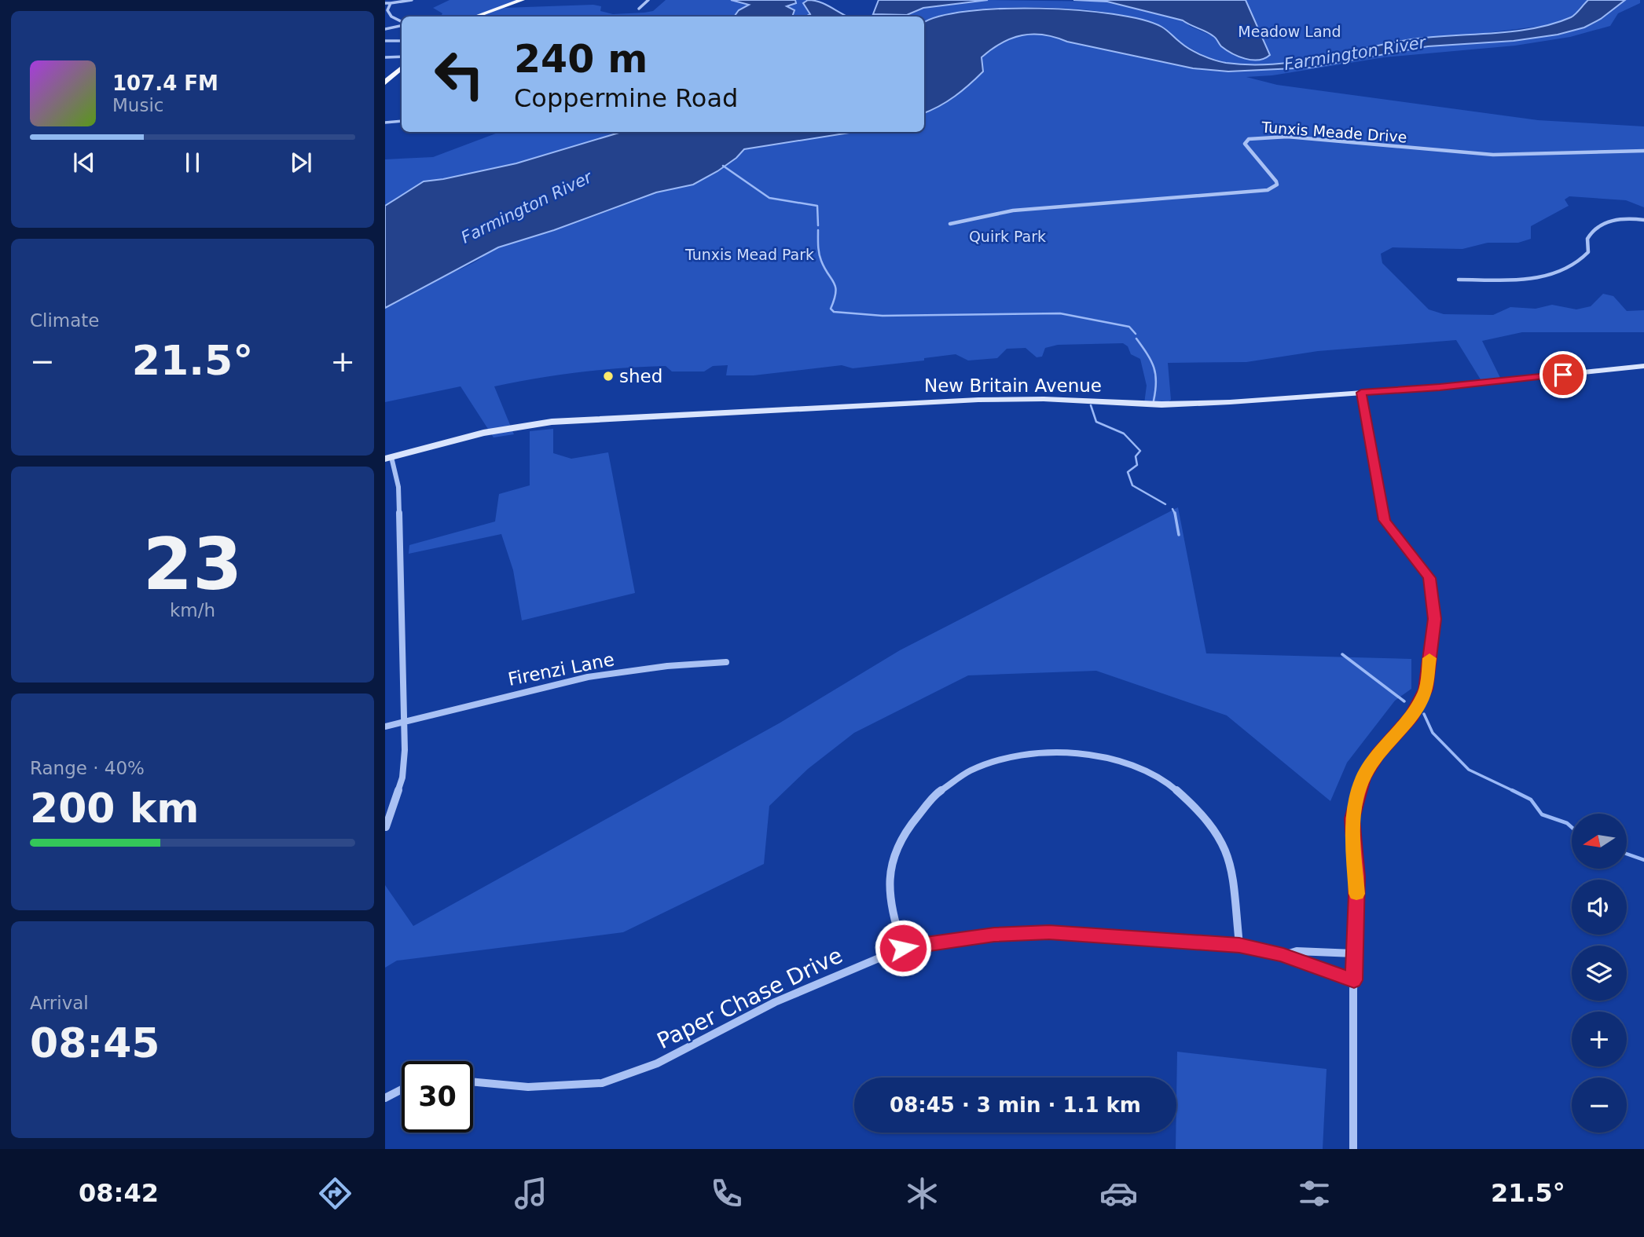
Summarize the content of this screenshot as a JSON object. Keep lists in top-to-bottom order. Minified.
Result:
{"streets":{"street":["Tunxis Meade Drive","New Britain Avenue","Firenzi Lane","Paper Chase Drive"]},"water":["Farmington River"],"parks":["Meadow Land","Quirk Park","Tunxis Mead Park"],"places":["shed"],"north":"left","page":{"turn":["240 m","Coppermine Road"],"song":["107.4 FM","Music"],"tile":["Climate",["23","km/h"],["Range · 40%","200 km"],["Arrival","08:45"]],"heat":["−","21.5°","+"],"map_buttons":["+","−"],"limit":"30","trip":"08:45 · 3 min · 1.1 km","tabs":["08:42","21.5°"]}}
